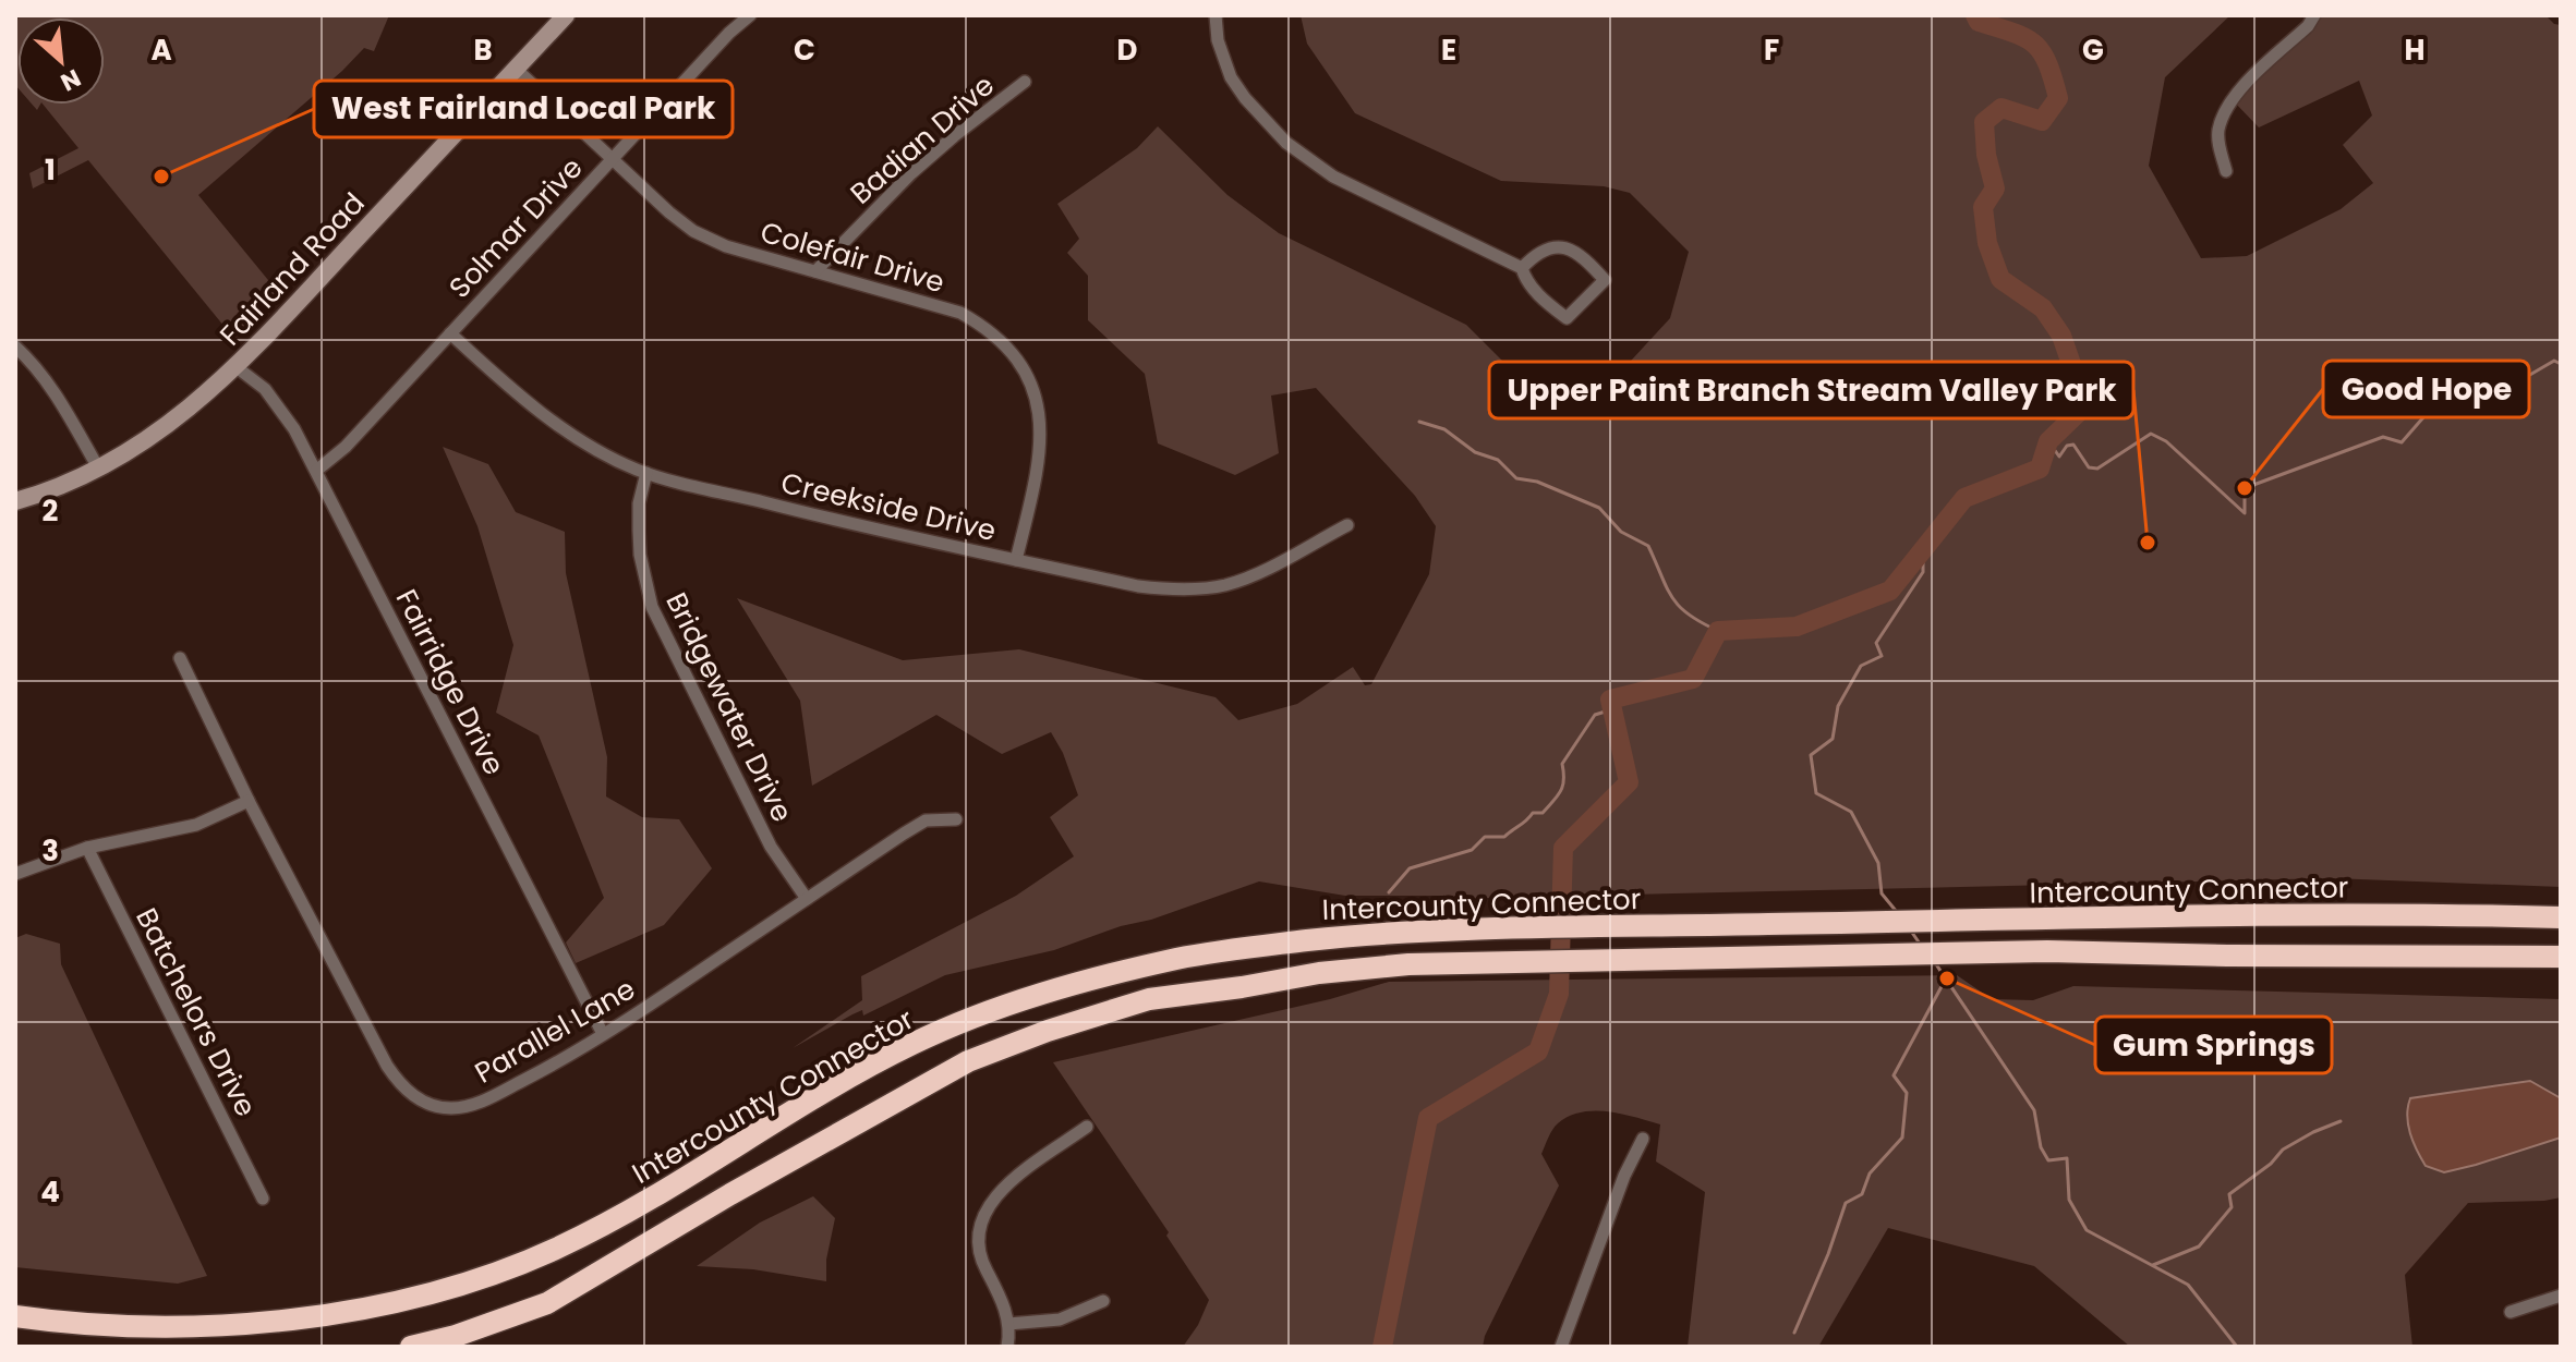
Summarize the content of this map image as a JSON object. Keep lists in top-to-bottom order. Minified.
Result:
{"streets":{"highway":["Intercounty Connector"],"main road":["Fairland Road"],"street":["Badian Drive","Solmar Drive","Colefair Drive","Creekside Drive","Fairridge Drive","Bridgewater Drive","Batchelors Drive","Parallel Lane"]},"crossings":[["Badian Drive","Colefair Drive"],["Solmar Drive","Colefair Drive"],["Solmar Drive","Creekside Drive"],["Solmar Drive","Fairridge Drive"],["Colefair Drive","Fairland Road"],["Colefair Drive","Creekside Drive"],["Fairland Road","Fairridge Drive"],["Creekside Drive","Bridgewater Drive"],["Fairridge Drive","Parallel Lane"],["Bridgewater Drive","Parallel Lane"]],"places":["West Fairland Local Park","Good Hope","Upper Paint Branch Stream Valley Park","Gum Springs"],"north":"bottom right","grid":{"columns":["A","B","C","D","E","F","G","H"],"rows":["1","2","3","4"]}}
